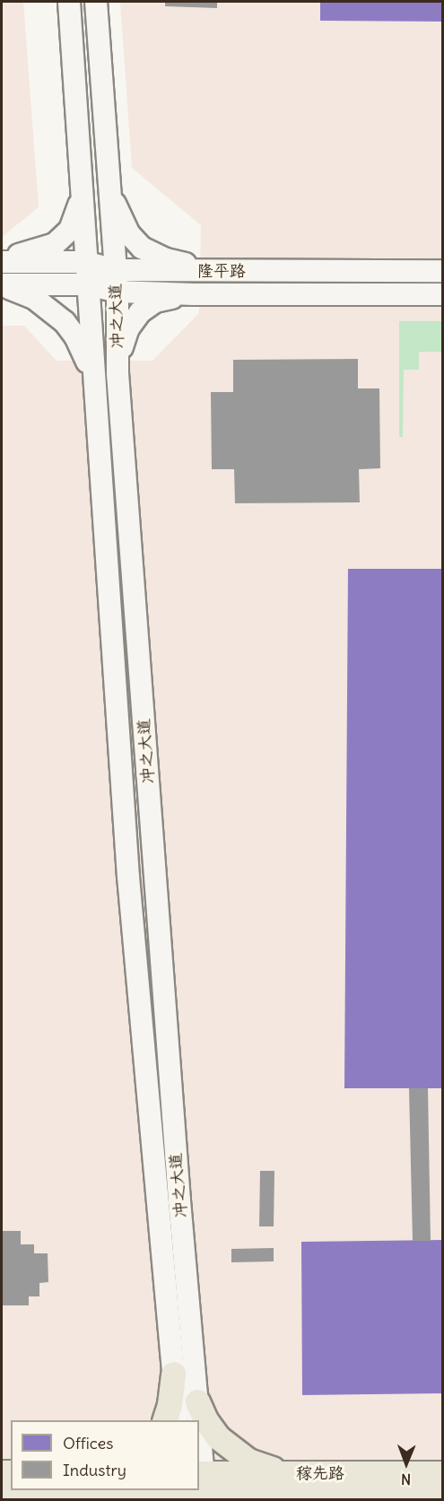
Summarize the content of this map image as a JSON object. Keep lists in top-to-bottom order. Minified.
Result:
{"streets":{"main road":["隆平路","冲之大道","稼先路"]},"crossings":[["隆平路","冲之大道"]],"legend":["Offices","Industry"],"north":"bottom"}
